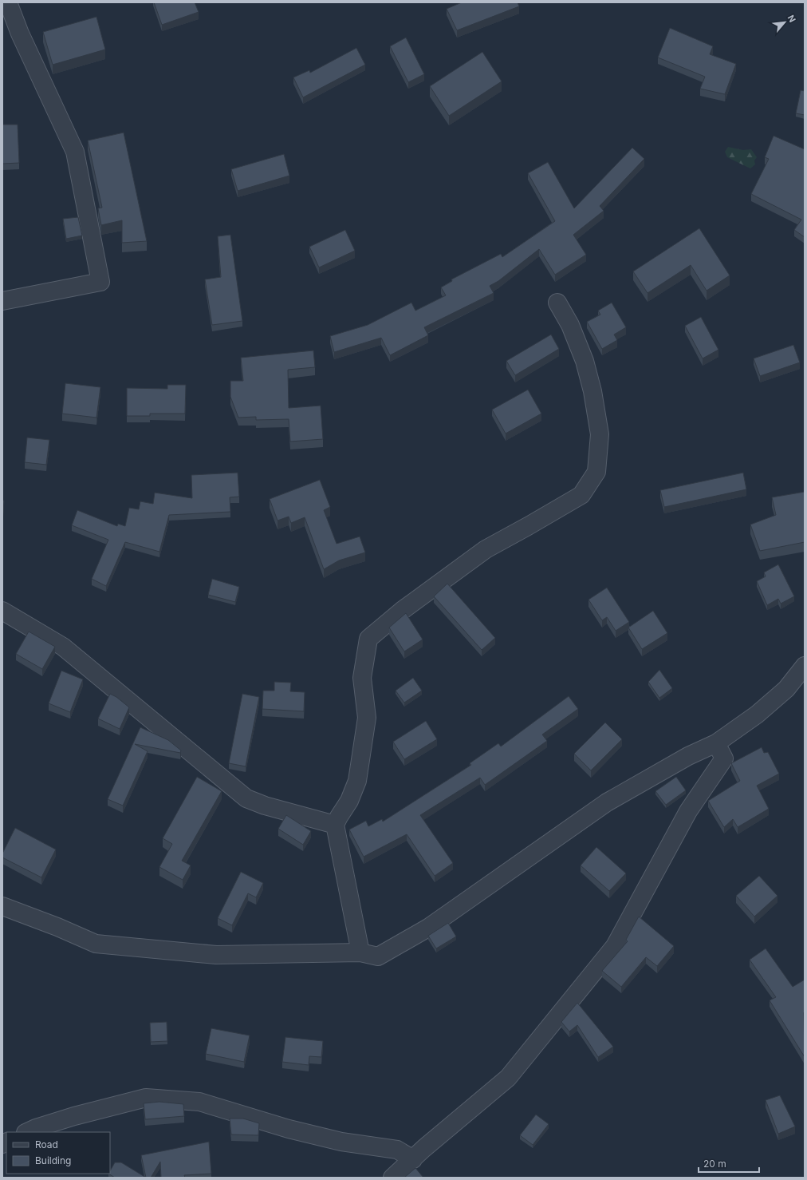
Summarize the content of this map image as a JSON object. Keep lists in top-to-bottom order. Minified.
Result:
{"legend":["Road","Building"],"scale_bar":"20 m","north":"top right"}
